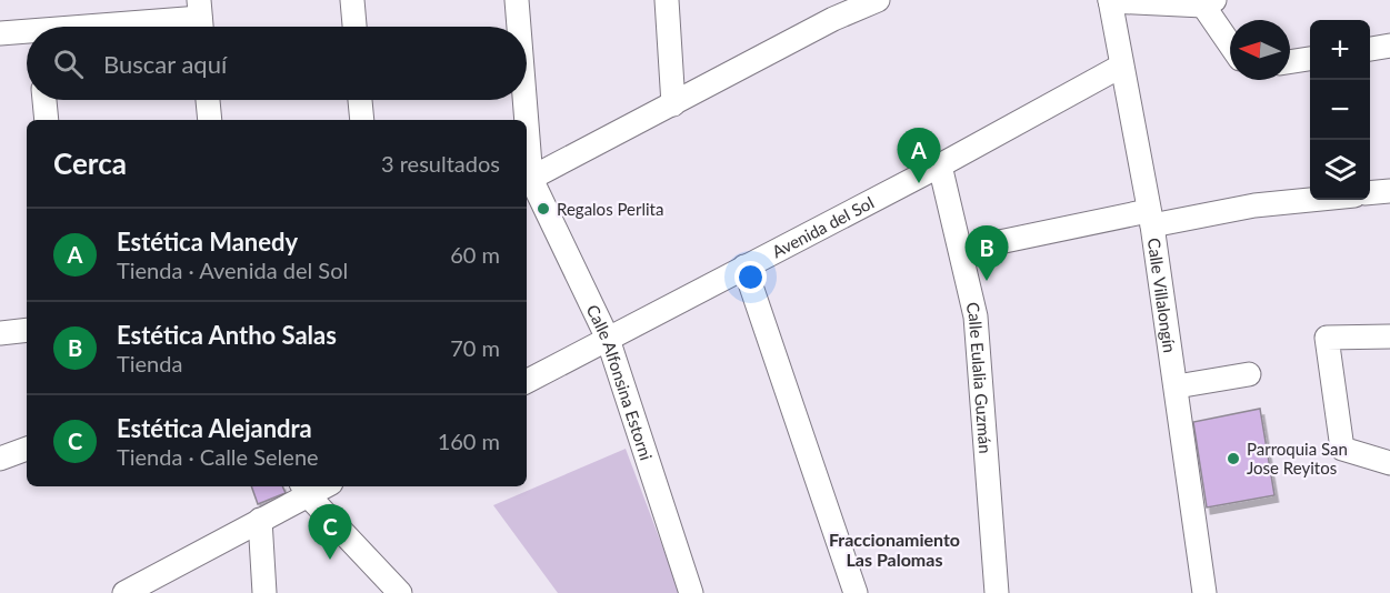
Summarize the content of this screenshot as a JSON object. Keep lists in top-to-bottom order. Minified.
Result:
{"streets":{"street":["Avenida del Sol","Calle Villalongín","Calle Eulalia Guzmán","Calle Alfonsina Estorni"]},"crossings":[["Avenida del Sol","Calle Villalongín"],["Avenida del Sol","Calle Eulalia Guzmán"],["Avenida del Sol","Calle Alfonsina Estorni"]],"districts":["Fraccionamiento Las Palomas"],"places":["Regalos Perlita","Parroquia San Jose Reyitos"],"north":"left","page":{"map_buttons":["+","−"],"search":"Buscar aquí","heading":["Cerca","3 resultados"],"pins":["A","B","C"],"list":[{"mark":"A","name":"Estética Manedy","note":"Tienda · Avenida del Sol","value":"60 m"},{"mark":"B","name":"Estética Antho Salas","note":"Tienda","value":"70 m"},{"mark":"C","name":"Estética Alejandra","note":"Tienda · Calle Selene","value":"160 m"}]}}
